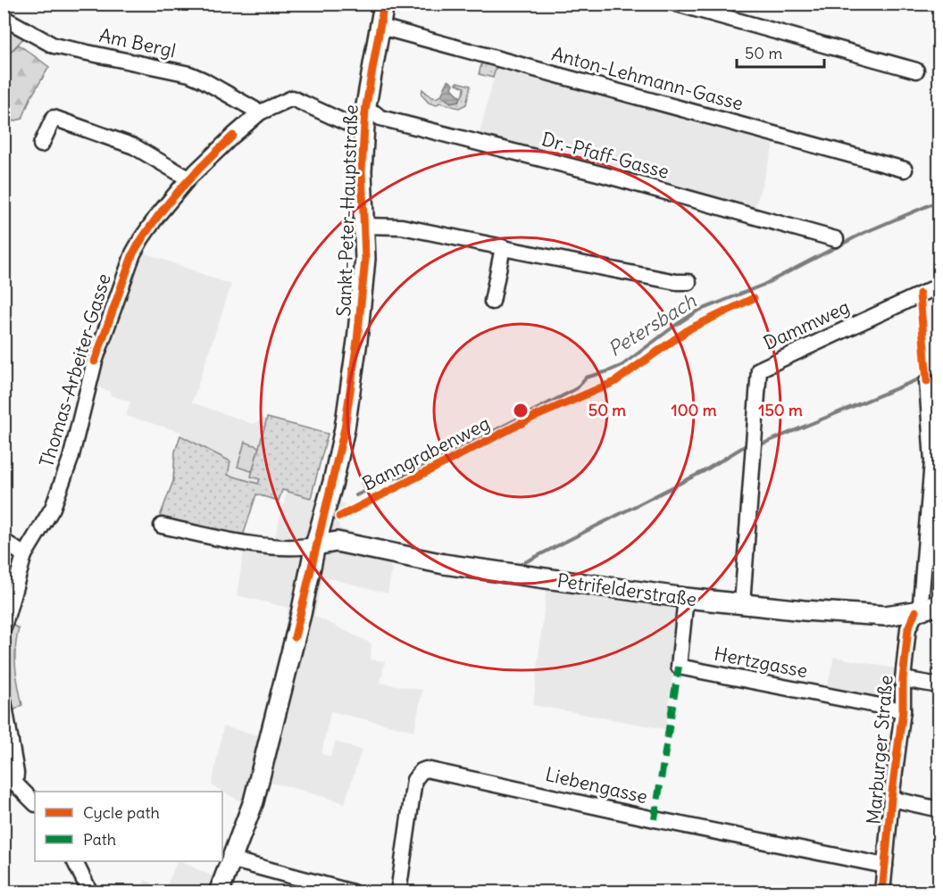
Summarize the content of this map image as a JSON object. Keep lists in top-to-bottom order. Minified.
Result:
{"streets":{"main road":["Sankt-Peter-Hauptstraße","Petrifelderstraße"],"street":["Am Bergl","Anton-Lehmann-Gasse","Dr.-Pfaff-Gasse","Dammweg","Thomas-Arbeiter-Gasse","Hertzgasse","Marburger Straße","Liebengasse"],"cycle path":["Banngrabenweg"]},"crossings":[["Am Bergl","Thomas-Arbeiter-Gasse"],["Anton-Lehmann-Gasse","Sankt-Peter-Hauptstraße"],["Dr.-Pfaff-Gasse","Sankt-Peter-Hauptstraße"],["Sankt-Peter-Hauptstraße","Thomas-Arbeiter-Gasse"],["Sankt-Peter-Hauptstraße","Petrifelderstraße"],["Dammweg","Petrifelderstraße"],["Petrifelderstraße","Hertzgasse"],["Petrifelderstraße","Marburger Straße"],["Hertzgasse","Marburger Straße"],["Marburger Straße","Liebengasse"]],"water":["Petersbach"],"legend":["Cycle path","Path"],"scale_bar":"50 m","rings":["50 m","100 m","150 m"]}
